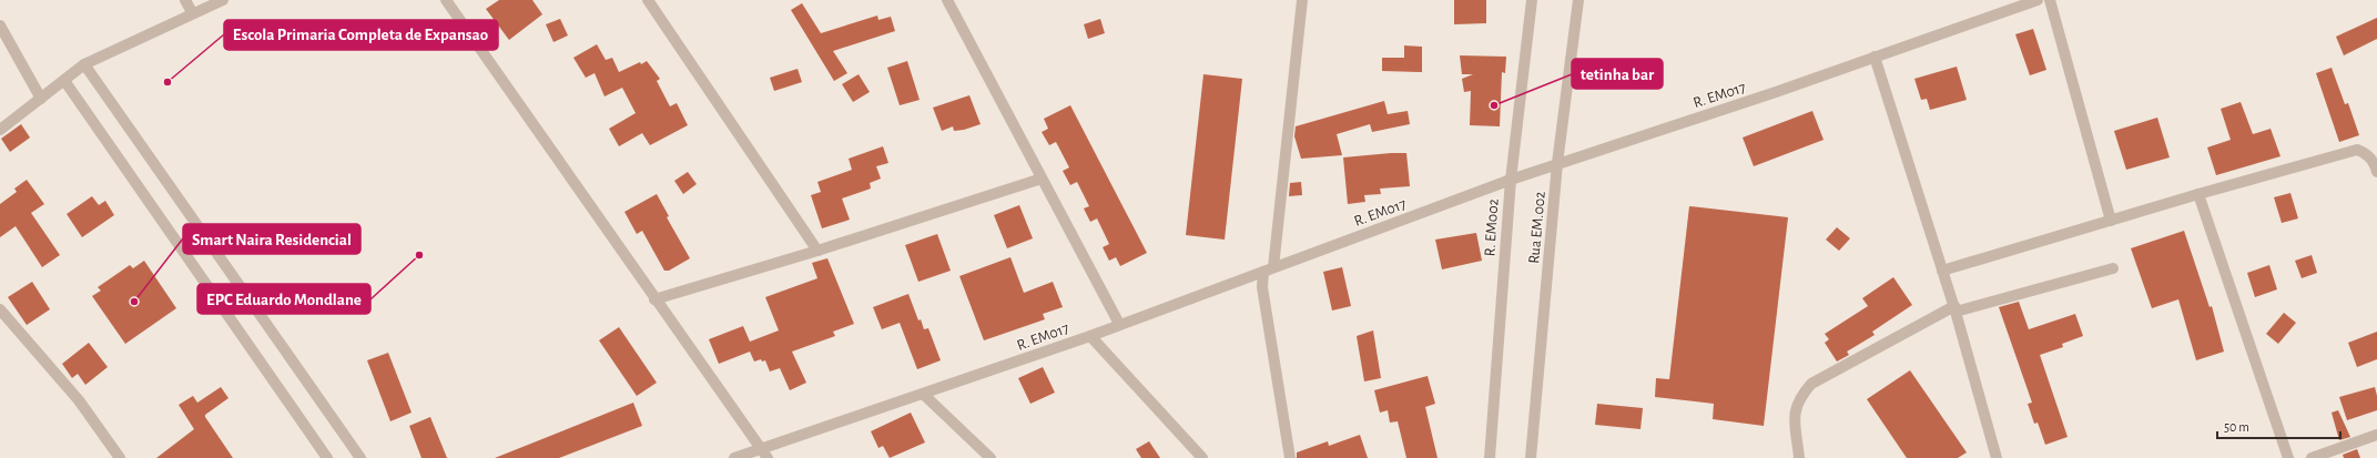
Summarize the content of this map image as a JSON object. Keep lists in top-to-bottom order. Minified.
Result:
{"streets":{"street":["R. EM017","R. EM002","Rua EM.002"]},"crossings":[["R. EM017","R. EM002"],["R. EM017","Rua EM.002"]],"places":["Escola Primaria Completa de Expansao","tetinha bar","EPC Eduardo Mondlane","Smart Naira Residencial"],"scale_bar":"50 m"}
